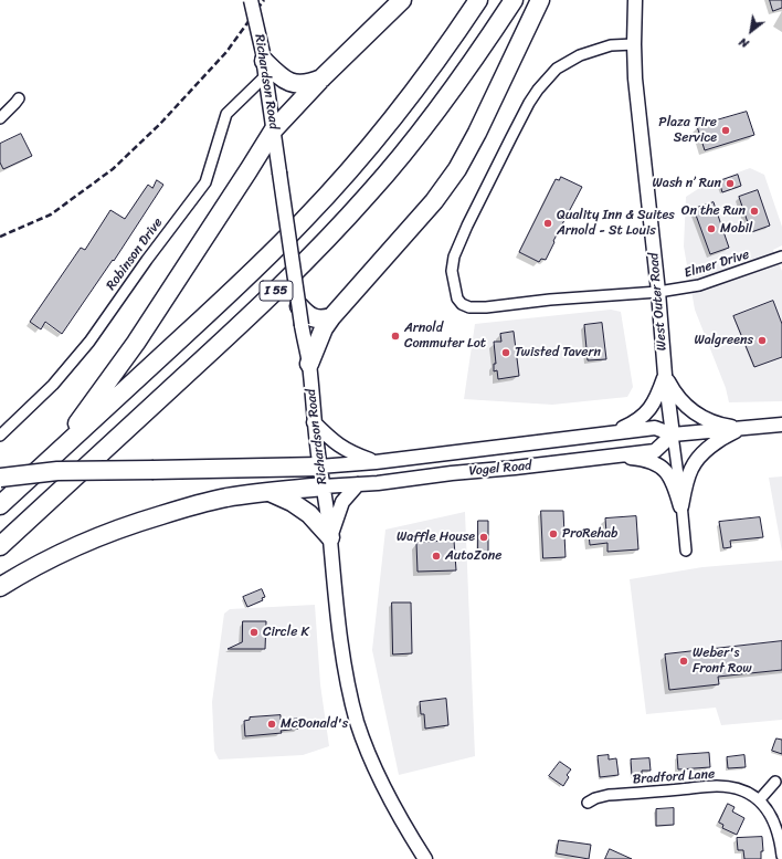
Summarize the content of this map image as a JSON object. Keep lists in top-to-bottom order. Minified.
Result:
{"streets":{"highway":["I 55"],"main road":["Richardson Road","West Outer Road","Vogel Road"],"street":["Robinson Drive","Elmer Drive","Bradford Lane"]},"crossings":[["Richardson Road","Robinson Drive"],["Richardson Road","Vogel Road"],["Elmer Drive","West Outer Road"],["West Outer Road","Vogel Road"]],"places":["Plaza Tire Service","Wash n’ Run","On the Run","Quality Inn & Suites Arnold - St Louis","Mobil","Arnold Commuter Lot","Walgreens","Twisted Tavern","ProRehab","Waffle House","AutoZone","Circle K","Weber's Front Row","McDonald's"],"north":"bottom left"}
